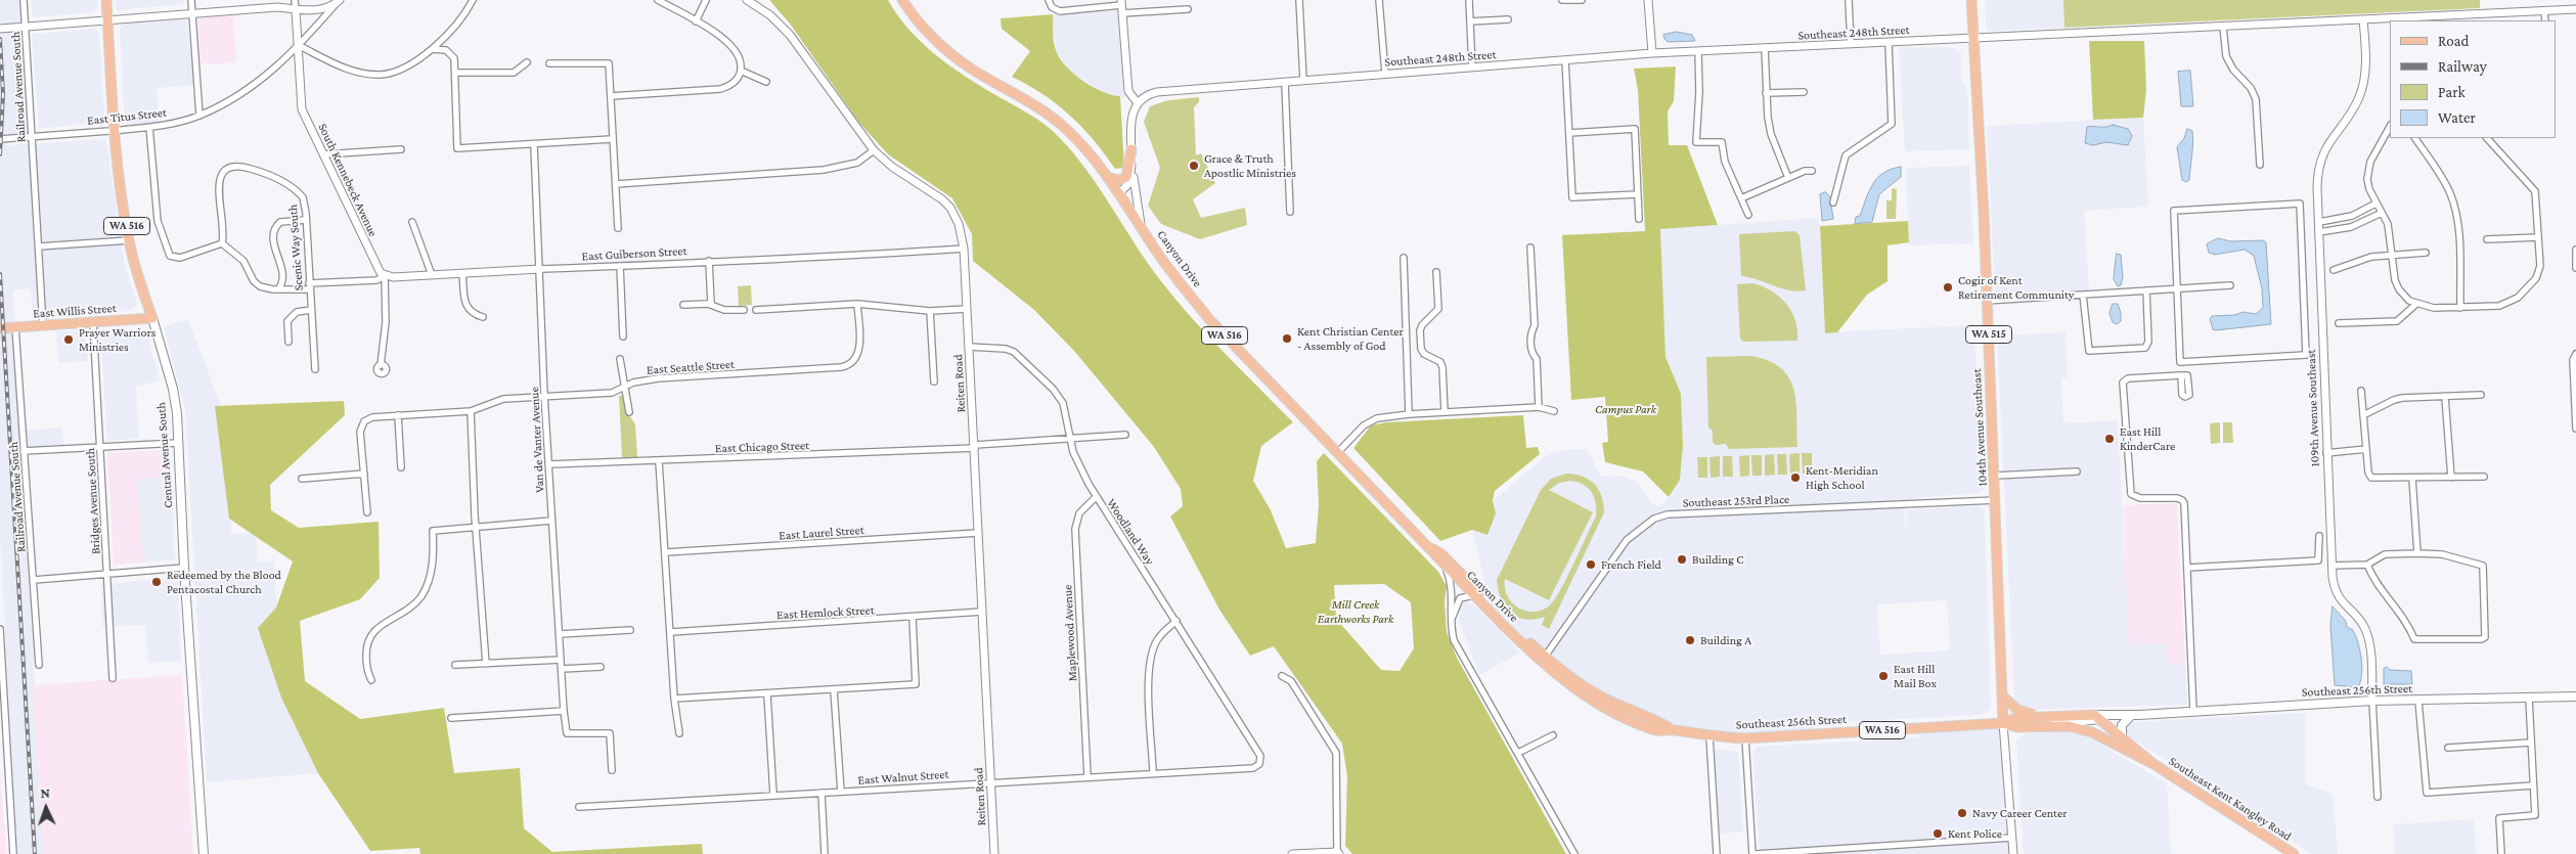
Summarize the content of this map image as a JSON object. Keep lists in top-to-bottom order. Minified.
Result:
{"streets":{"main road":["WA 516","Canyon Drive","East Willis Street","WA 515","104th Avenue Southeast","Central Avenue South","Southeast 256th Street","Southeast Kent Kangley Road"],"street":["Southeast 248th Street","Railroad Avenue South","East Titus Street","South Kennebeck Avenue","Scenic Way South","East Guiberson Street","East Seattle Street","Reiten Road","109th Avenue Southeast","Van de Vanter Avenue","East Chicago Street","Bridges Avenue South","Southeast 253rd Place","Woodland Way","East Laurel Street","East Hemlock Street","Maplewood Avenue","East Walnut Street"]},"crossings":[["Southeast 248th Street","109th Avenue Southeast"],["Southeast 248th Street","104th Avenue Southeast"],["Railroad Avenue South","East Titus Street"],["Railroad Avenue South","East Willis Street"],["East Titus Street","South Kennebeck Avenue"],["East Titus Street","Central Avenue South"],["South Kennebeck Avenue","East Guiberson Street"],["Scenic Way South","East Guiberson Street"],["East Guiberson Street","Reiten Road"],["East Guiberson Street","Van de Vanter Avenue"],["Canyon Drive","Southeast 253rd Place"],["Canyon Drive","Southeast 256th Street"],["East Willis Street","Central Avenue South"],["East Willis Street","Bridges Avenue South"],["East Seattle Street","Van de Vanter Avenue"],["Reiten Road","East Chicago Street"],["Reiten Road","Woodland Way"],["Reiten Road","East Laurel Street"],["Reiten Road","East Hemlock Street"],["Reiten Road","East Walnut Street"],["109th Avenue Southeast","Southeast 256th Street"],["104th Avenue Southeast","Southeast 253rd Place"],["104th Avenue Southeast","Southeast 256th Street"],["Van de Vanter Avenue","East Chicago Street"],["East Chicago Street","Woodland Way"],["Southeast 253rd Place","Southeast 256th Street"],["Woodland Way","Maplewood Avenue"],["Woodland Way","East Walnut Street"],["Maplewood Avenue","East Walnut Street"],["Southeast 256th Street","Southeast Kent Kangley Road"]],"parks":["Campus Park","Mill Creek Earthworks Park"],"places":["Grace & Truth Apostlic Ministries","Cogir of Kent Retirement Community","Kent Christian Center - Assembly of God","Prayer Warriors Ministries","East Hill KinderCare","Kent-Meridian High School","Building C","French Field","Redeemed by the Blood Pentacostal Church","Building A","East Hill Mail Box","Navy Career Center","Kent Police"],"legend":["Road","Railway","Park","Water"],"north":"top"}
